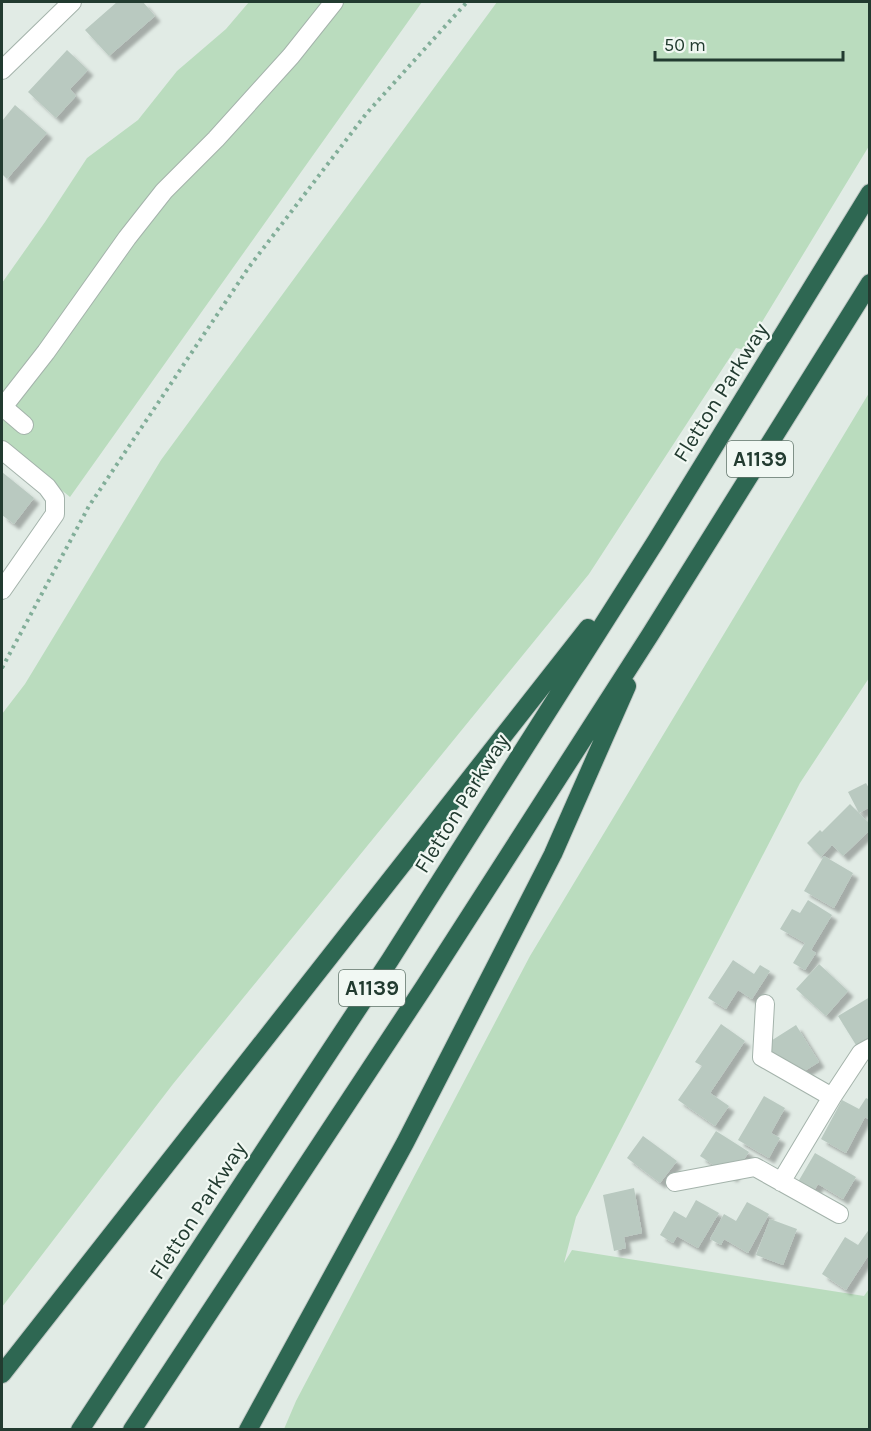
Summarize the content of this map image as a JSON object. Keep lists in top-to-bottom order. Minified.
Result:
{"streets":{"highway":["Fletton Parkway","A1139"]},"scale_bar":"50 m"}
